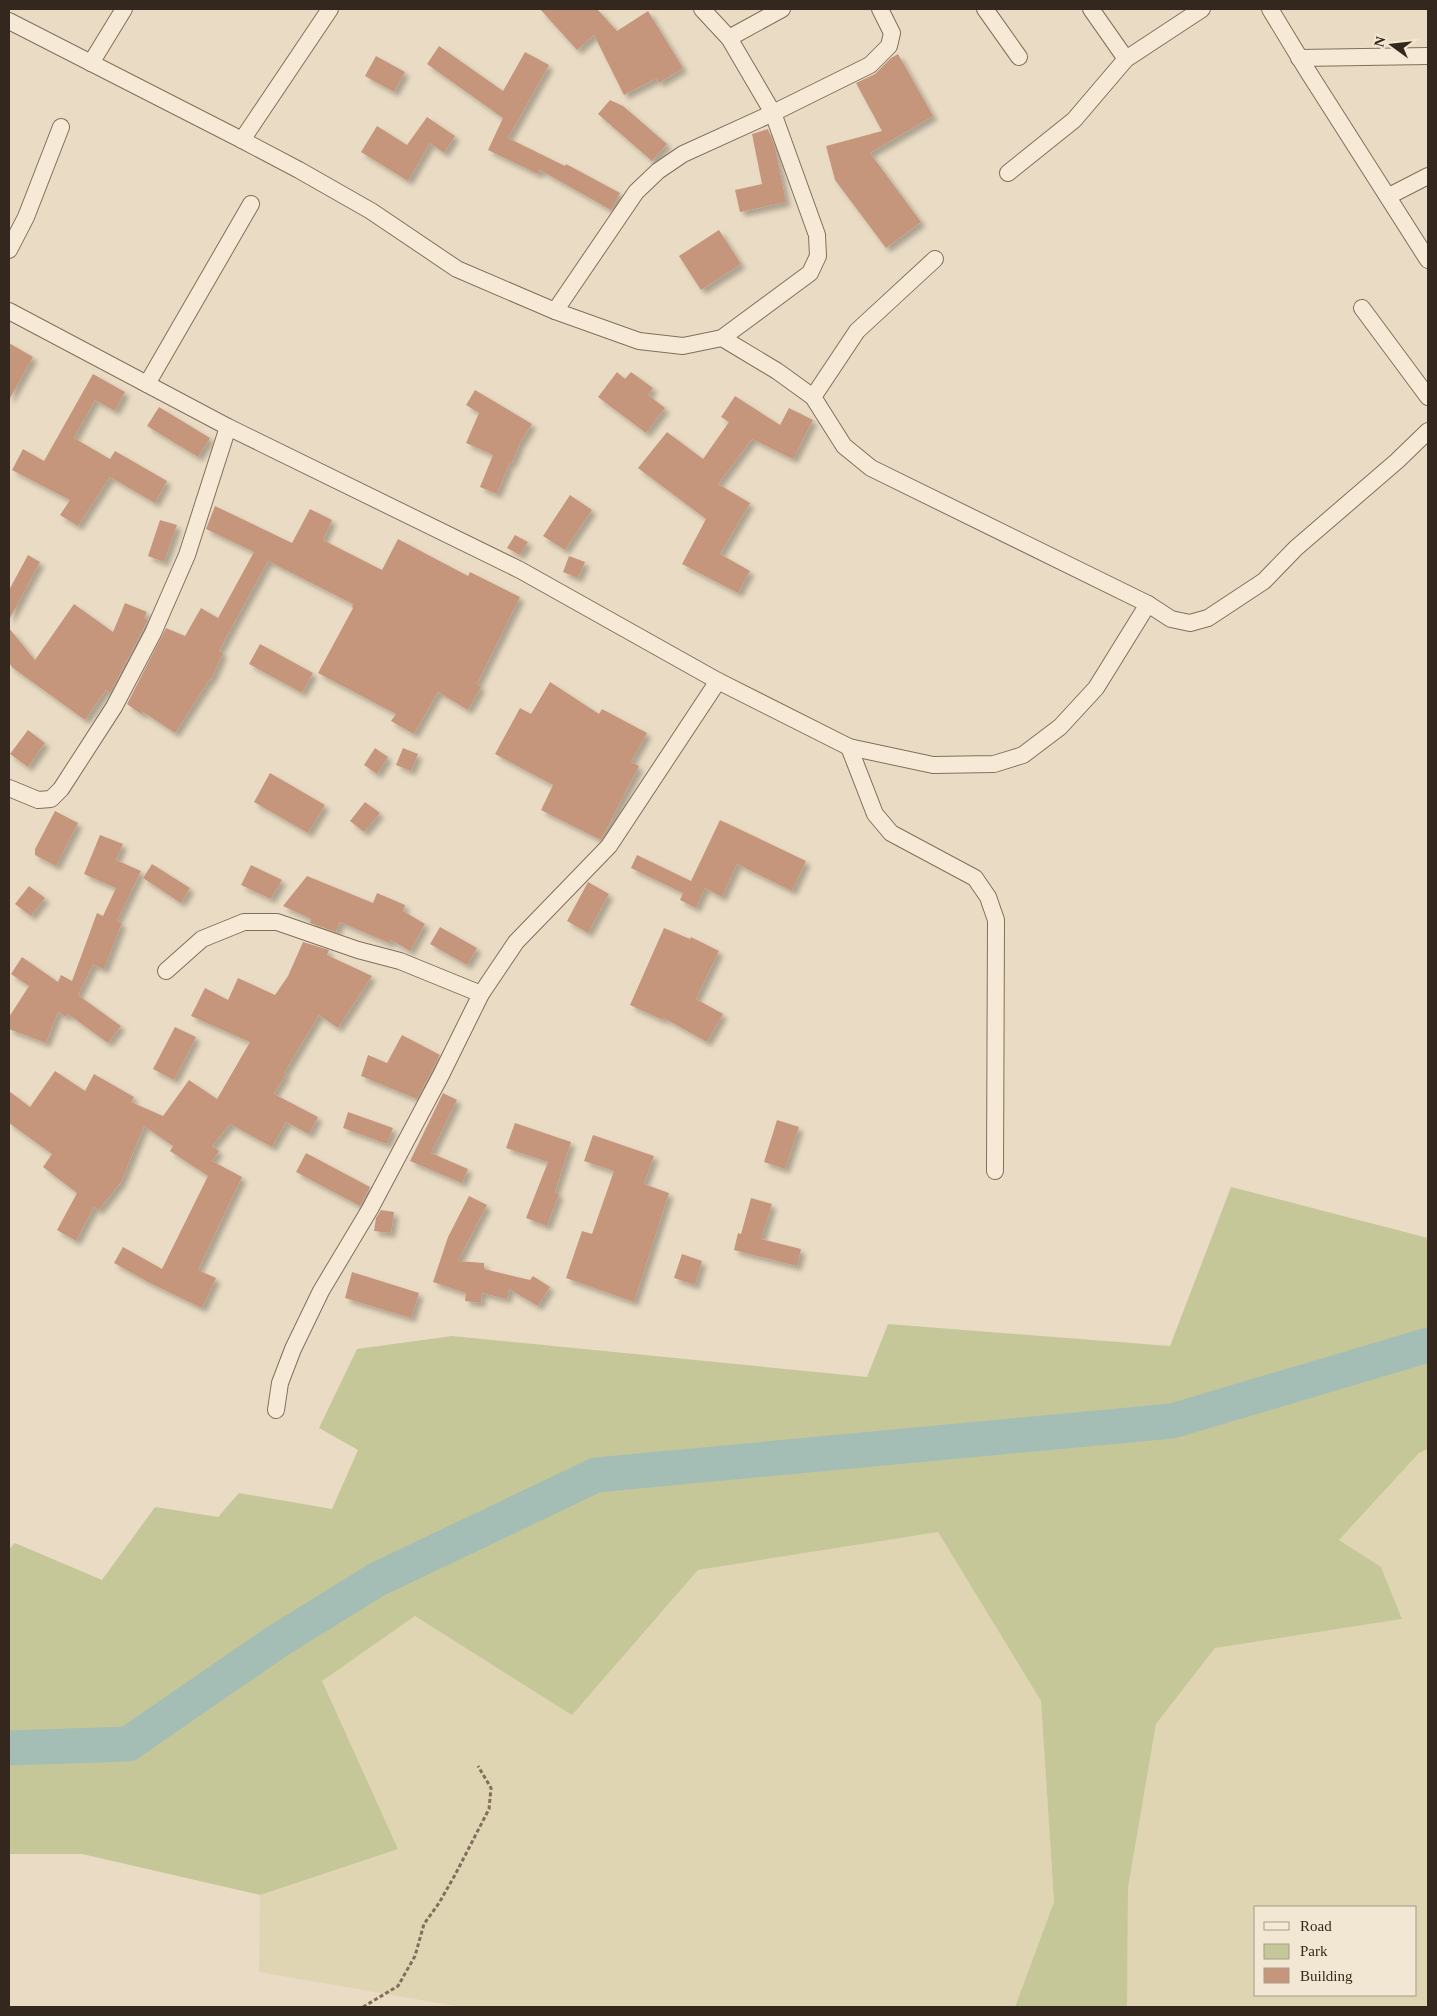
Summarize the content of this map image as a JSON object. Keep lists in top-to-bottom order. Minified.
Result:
{"legend":["Road","Park","Building"],"north":"left"}
